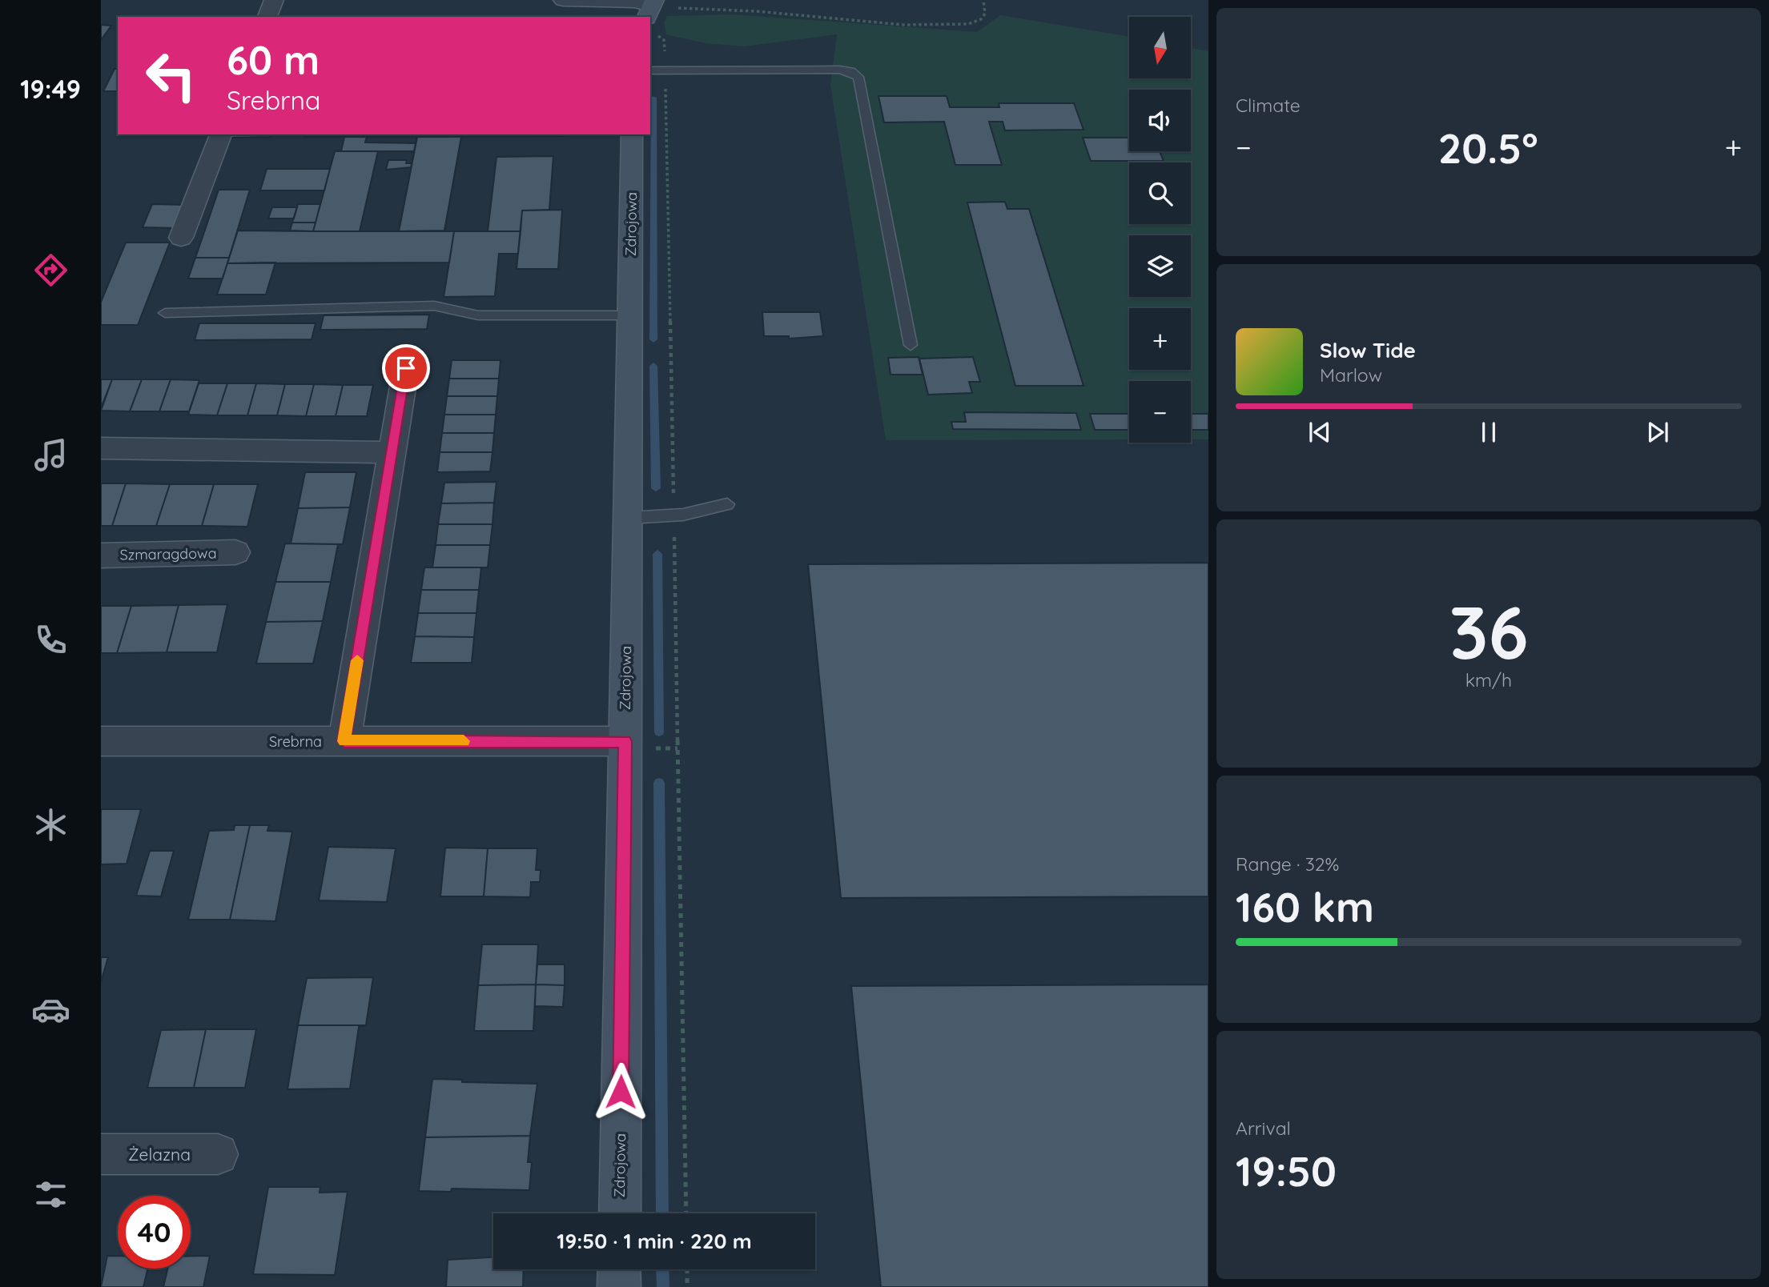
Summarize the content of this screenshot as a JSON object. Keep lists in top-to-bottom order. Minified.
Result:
{"streets":{"street":["Zdrojowa","Szmaragdowa","Srebrna","Żelazna"]},"crossings":[["Zdrojowa","Srebrna"]],"north":"bottom","page":{"tabs":"19:49","tile":["Climate",["36","km/h"],["Range · 32%","160 km"],["Arrival","19:50"]],"map_buttons":["+","−"],"turn":["60 m","Srebrna"],"heat":["−","20.5°","+"],"song":["Slow Tide","Marlow"],"limit":"40","trip":"19:50 · 1 min · 220 m"}}
